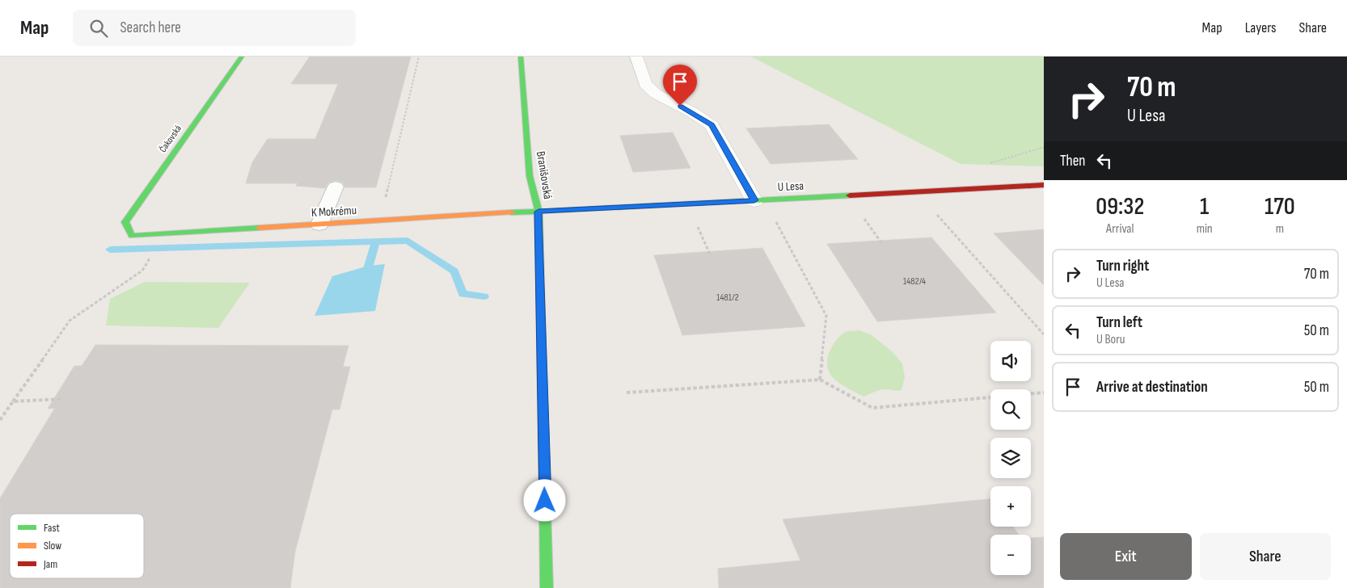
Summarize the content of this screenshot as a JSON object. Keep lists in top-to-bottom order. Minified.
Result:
{"streets":{"street":["Čakovská","Branišovská","U Lesa","K Mokrému"]},"crossings":[["Čakovská","K Mokrému"],["Branišovská","U Lesa"],["Branišovská","K Mokrému"],["U Lesa","K Mokrému"]],"house_numbers":["1482/4","1481/2"],"legend":["Fast","Slow","Jam"],"page":{"header":"Map","search":"Search here","nav":["Map","Layers","Share"],"turn":["70 m","U Lesa"],"then":"Then","eta":["09:32","Arrival","1","min","170","m"],"list":[{"name":"Turn right","note":"U Lesa","value":"70 m"},{"name":"Turn left","note":"U Boru","value":"50 m"},{"name":"Arrive at destination","value":"50 m"}],"map_buttons":["+","−"],"buttons":["Exit","Share"]}}
